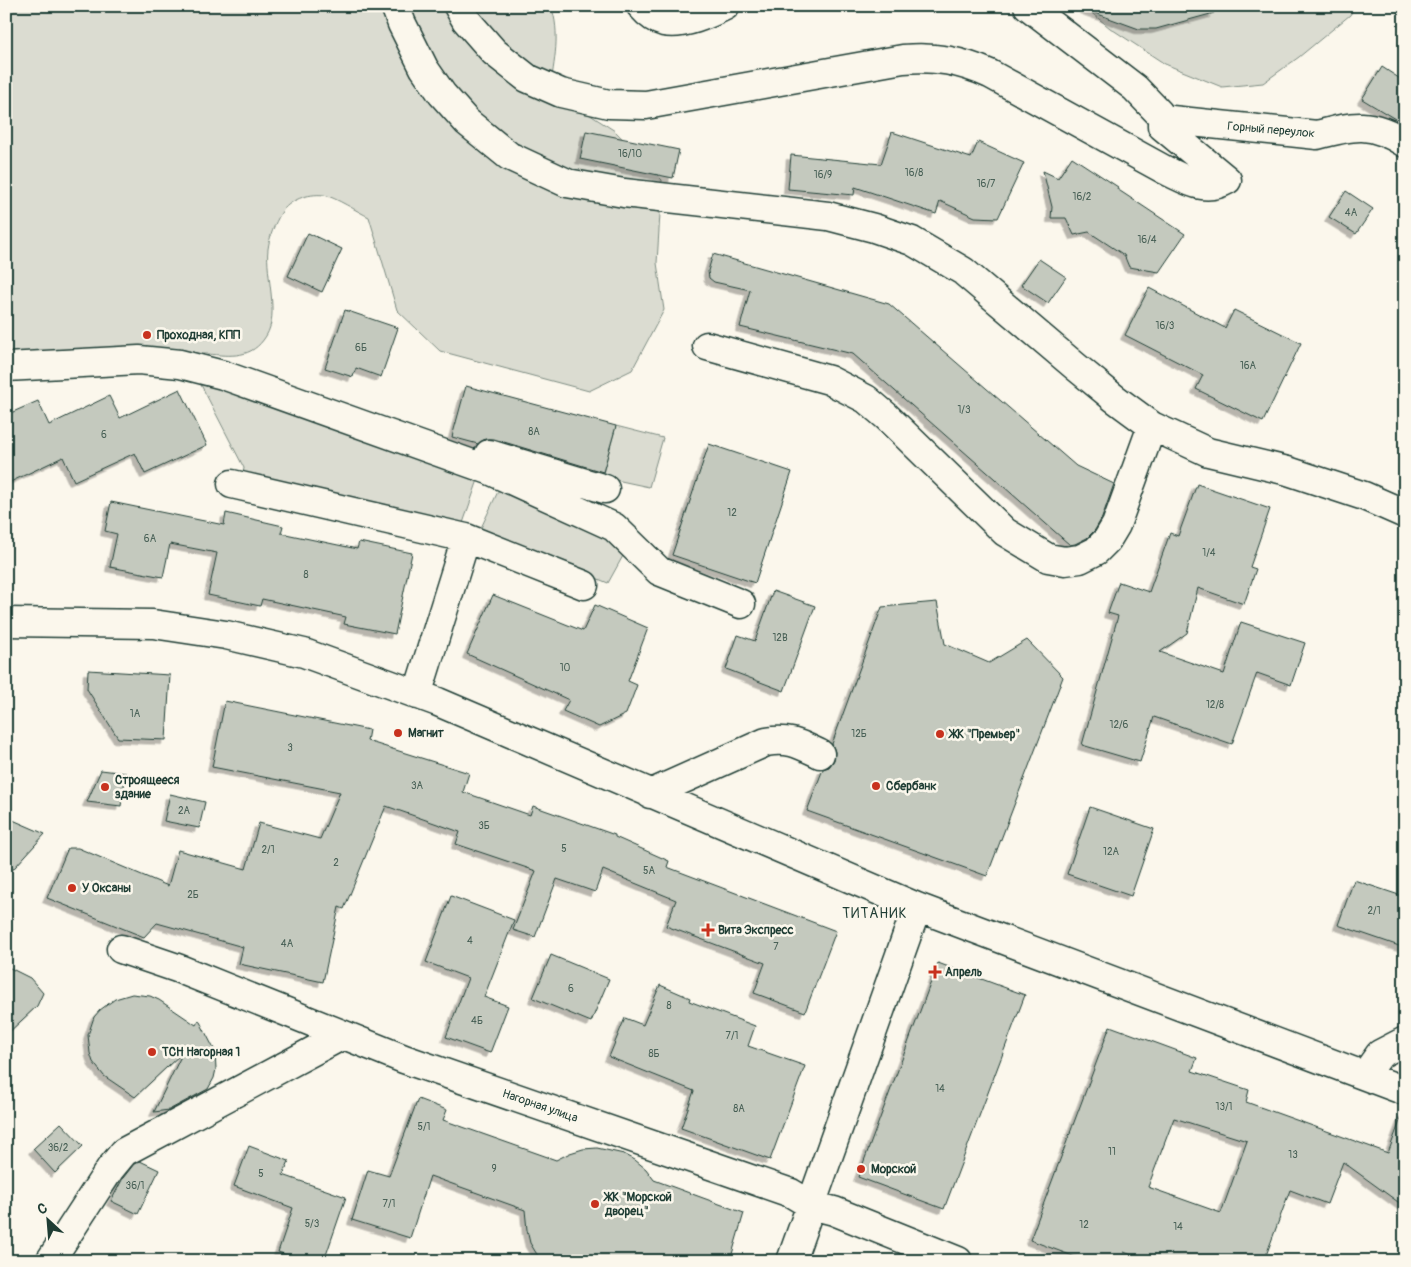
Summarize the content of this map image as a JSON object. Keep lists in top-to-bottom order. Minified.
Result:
{"streets":{"street":["Горный переулок","Нагорная улица"]},"districts":["ТИТАНИК"],"places":{"other":["Проходная, КПП","Магнит","ЖК \"Премьер\"","Сбербанк","Строящееся здание","У Оксаны","ТСН Нагорная 1","Морской","ЖК \"Морской дворец\""],"health":["Вита Экспресс","Апрель"]},"house_numbers":["16/10","16/8","16/9","16/7","16/2","4А","16/4","16/3","6Б","16А","1/3","8А","6","12","6А","1/4","8","12В","10","12/8","1А","12/6","12Б","3","3А","2А","3Б","5","2/1","12А","2","5А","2Б","2/1","4","4А","7","6","8","4Б","7/1","8Б","14","13/1","8А","5/1","36/2","11","13","9","5","36/1","7/1","5/3","12","14"],"north":"top left"}
